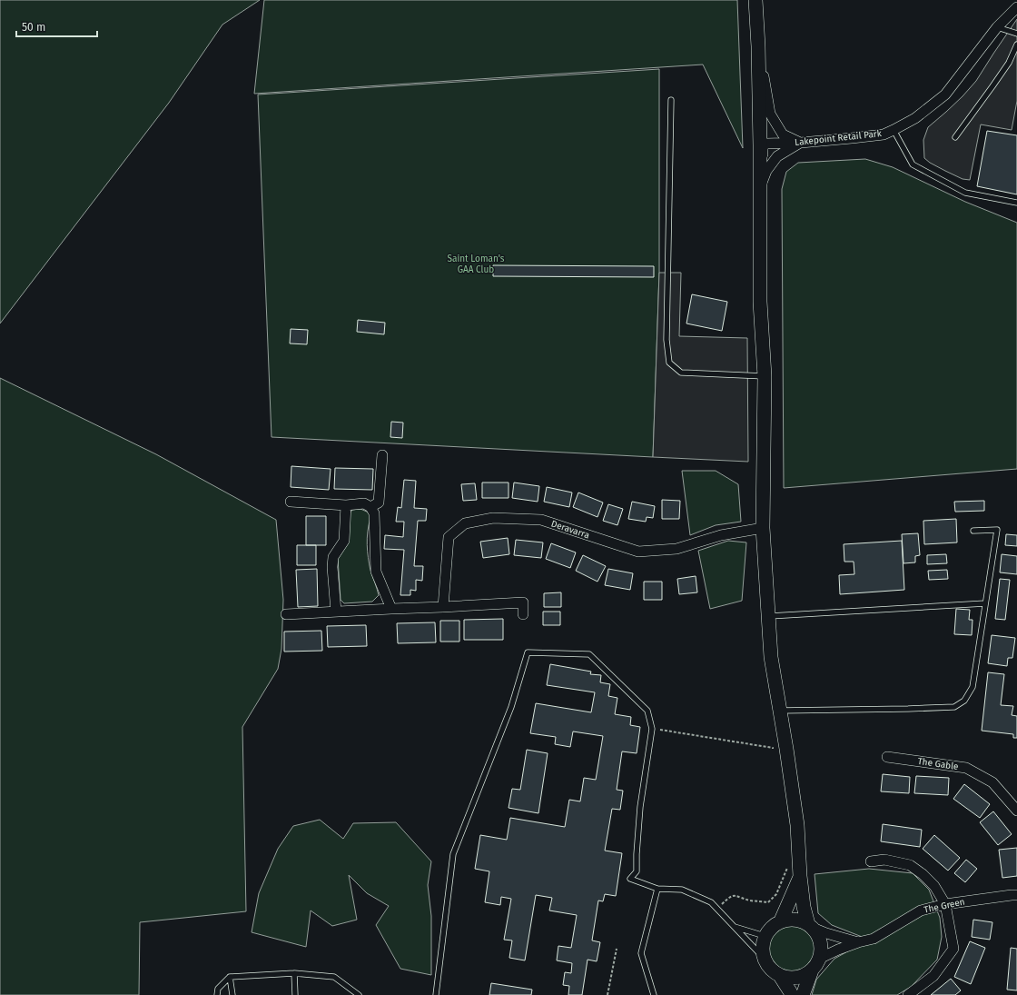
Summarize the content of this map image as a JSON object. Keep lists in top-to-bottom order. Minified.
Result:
{"streets":{"street":["Lakepoint Retail Park","Deravarra","The Gable","The Green"]},"parks":["Saint Loman's GAA Club"],"scale_bar":"50 m"}
